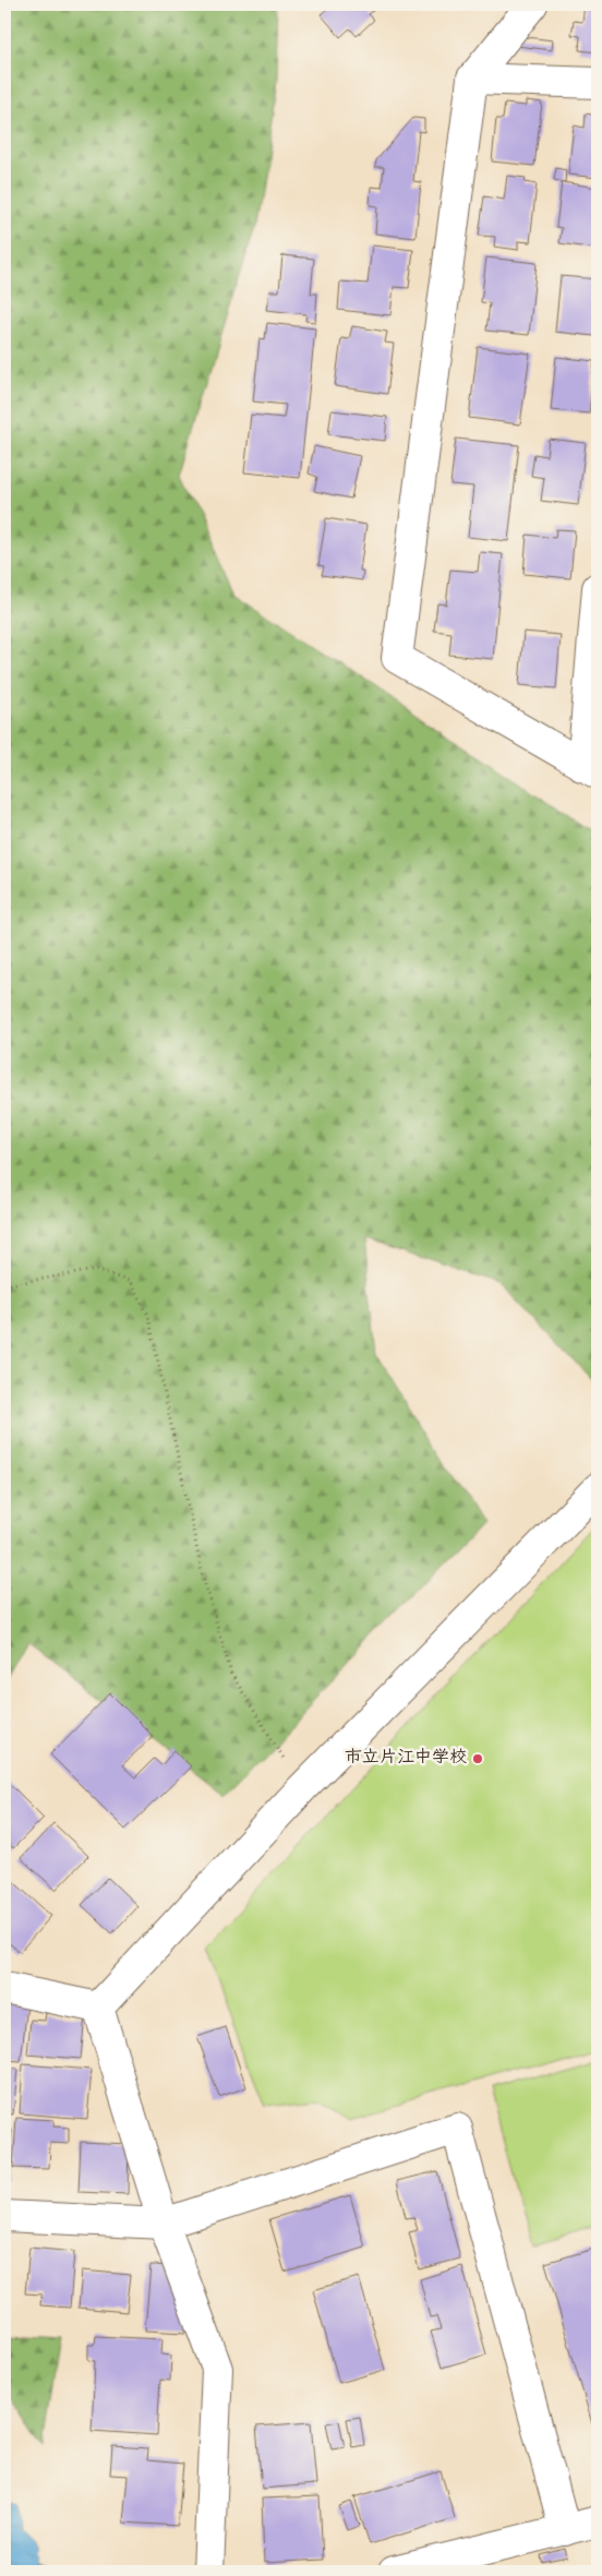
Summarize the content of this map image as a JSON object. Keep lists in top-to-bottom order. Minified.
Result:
{"places":["市立片江中学校"]}
